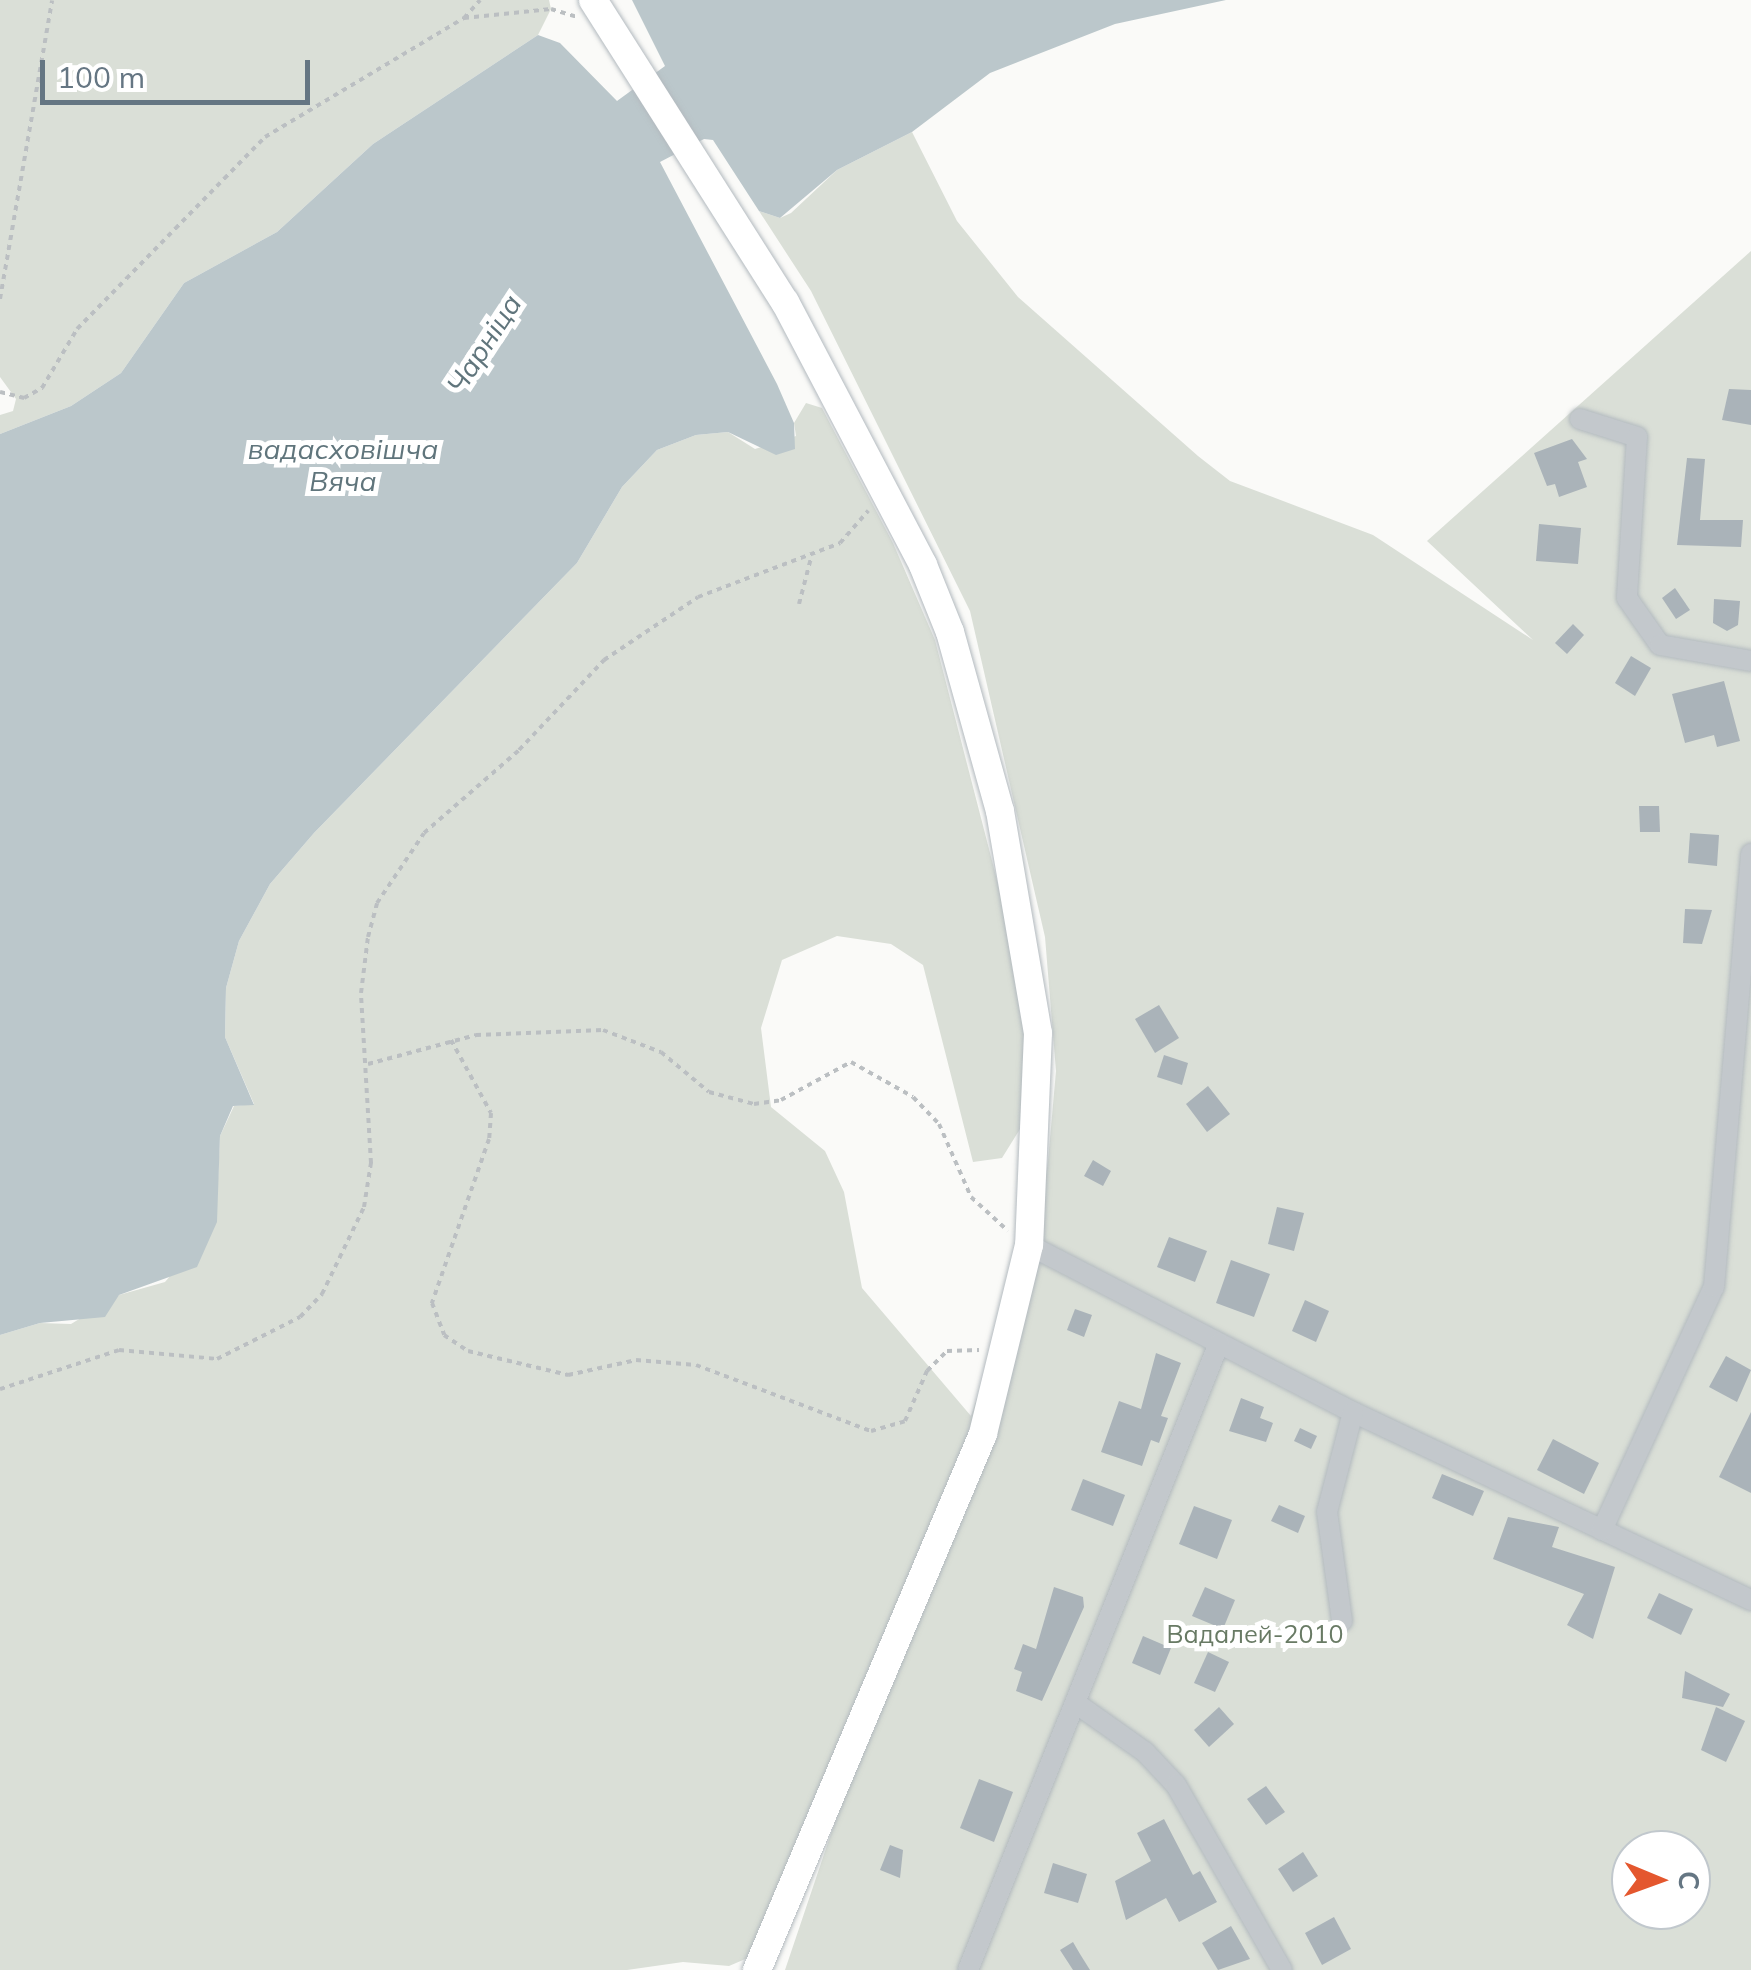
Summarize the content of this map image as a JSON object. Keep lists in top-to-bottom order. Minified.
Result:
{"water":["Чарніца","вадасховішча Вяча"],"parks":["Вадалей-2010"],"scale_bar":"100 m","north":"right"}
